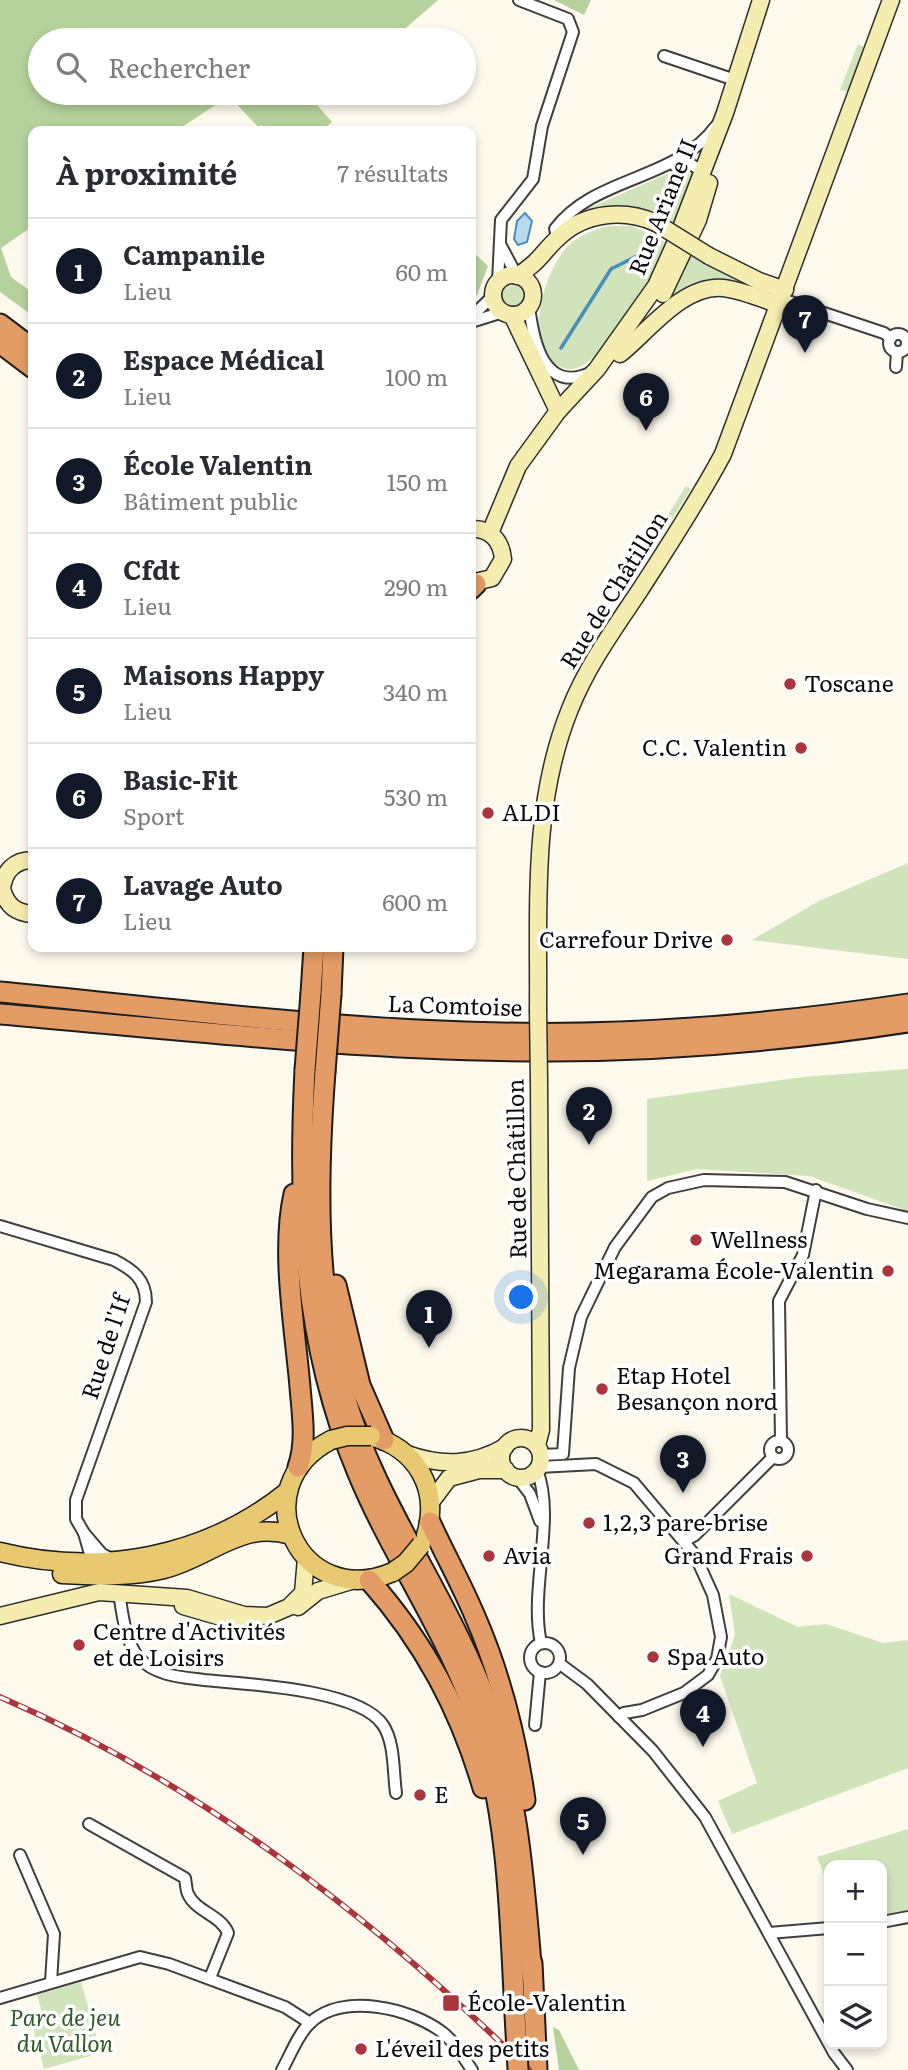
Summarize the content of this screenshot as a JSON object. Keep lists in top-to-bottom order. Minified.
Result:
{"streets":{"highway":["La Comtoise"],"street":["Rue Ariane II","Rue de Châtillon","Rue de l'If"]},"parks":["Parc de jeu du Vallon"],"places":{"other":["Toscane","C.C. Valentin","ALDI","Carrefour Drive","Wellness","Megarama École-Valentin","Etap Hotel Besançon nord","1,2,3 pare-brise","Avia","Grand Frais","Centre d'Activités et de Loisirs","Spa Auto","E","L'éveil des petits"],"transit":["École-Valentin"]},"page":{"search":"Rechercher","heading":["À proximité","7 résultats"],"list":[{"mark":"1","name":"Campanile","note":"Lieu","value":"60 m"},{"mark":"2","name":"Espace Médical","note":"Lieu","value":"100 m"},{"mark":"3","name":"École Valentin","note":"Bâtiment public","value":"150 m"},{"mark":"4","name":"Cfdt","note":"Lieu","value":"290 m"},{"mark":"5","name":"Maisons Happy","note":"Lieu","value":"340 m"},{"mark":"6","name":"Basic-Fit","note":"Sport","value":"530 m"},{"mark":"7","name":"Lavage Auto","note":"Lieu","value":"600 m"}],"pins":["7","6","2","1","3","4","5"],"map_buttons":["+","−"]}}
